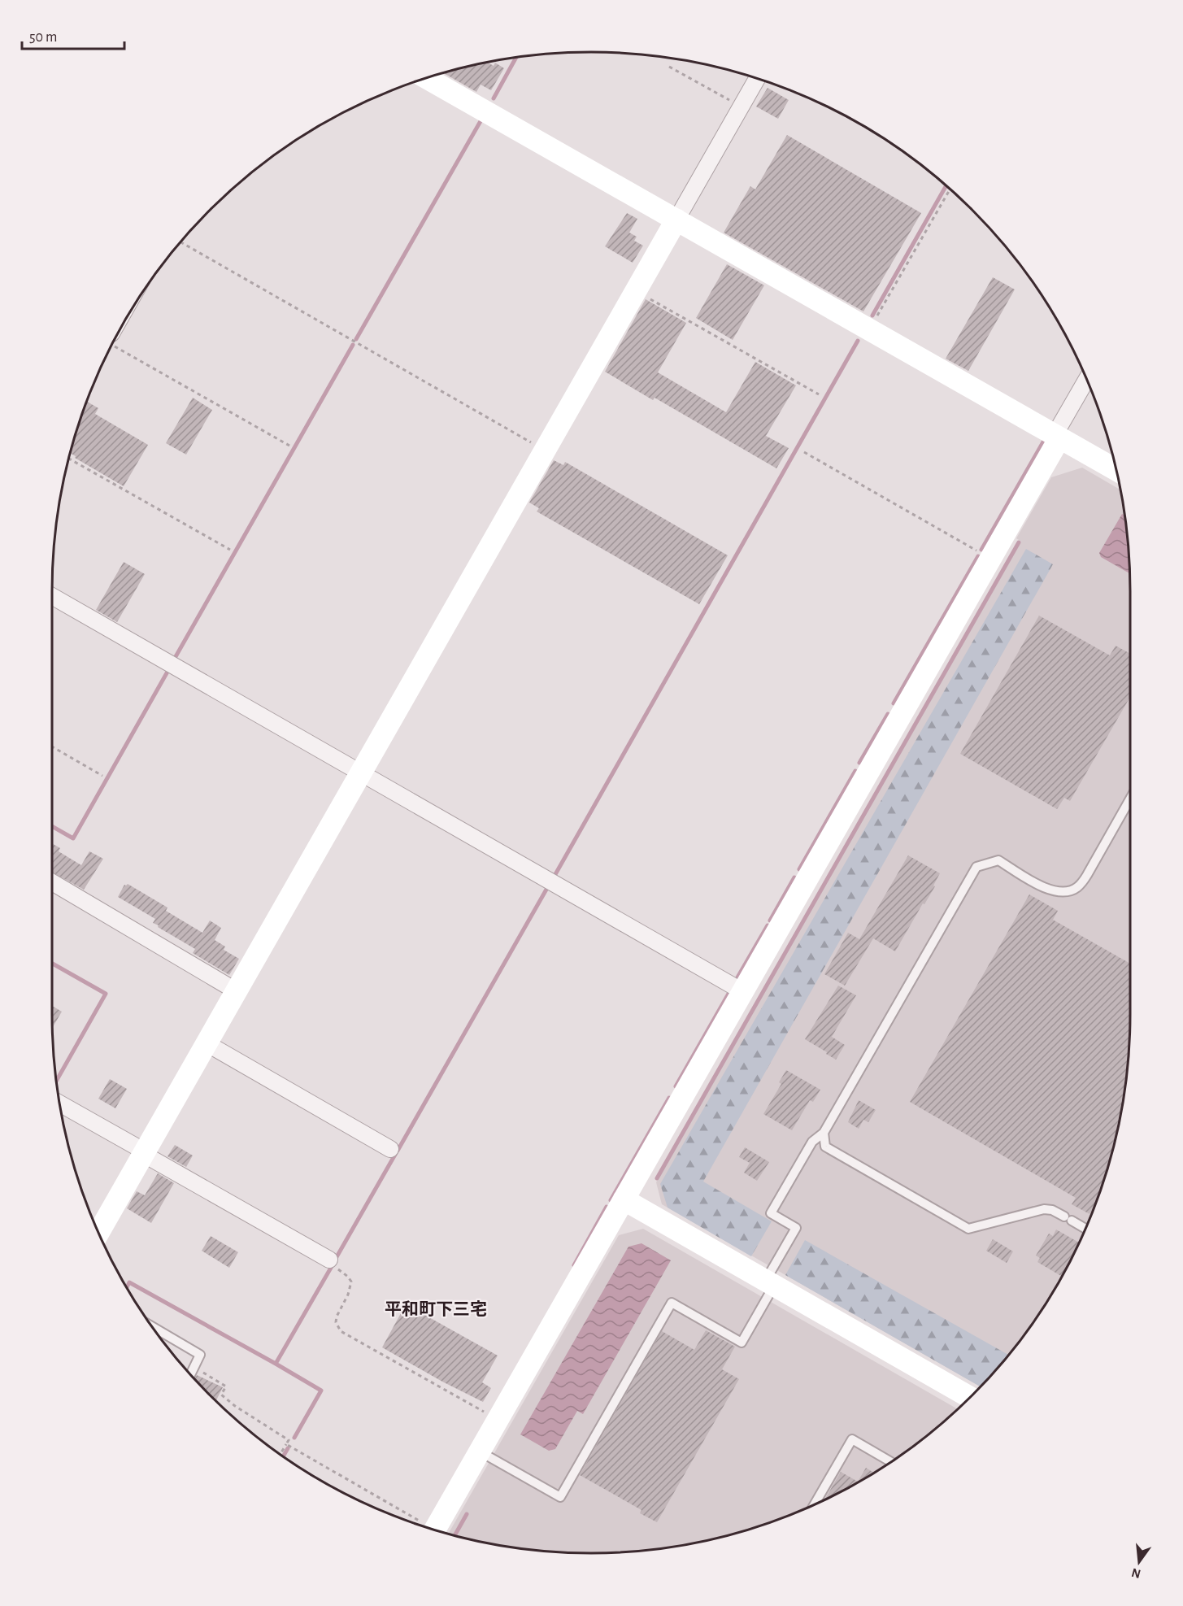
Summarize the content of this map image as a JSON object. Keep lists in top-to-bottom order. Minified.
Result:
{"districts":["平和町下三宅"],"scale_bar":"50 m","north":"bottom"}
